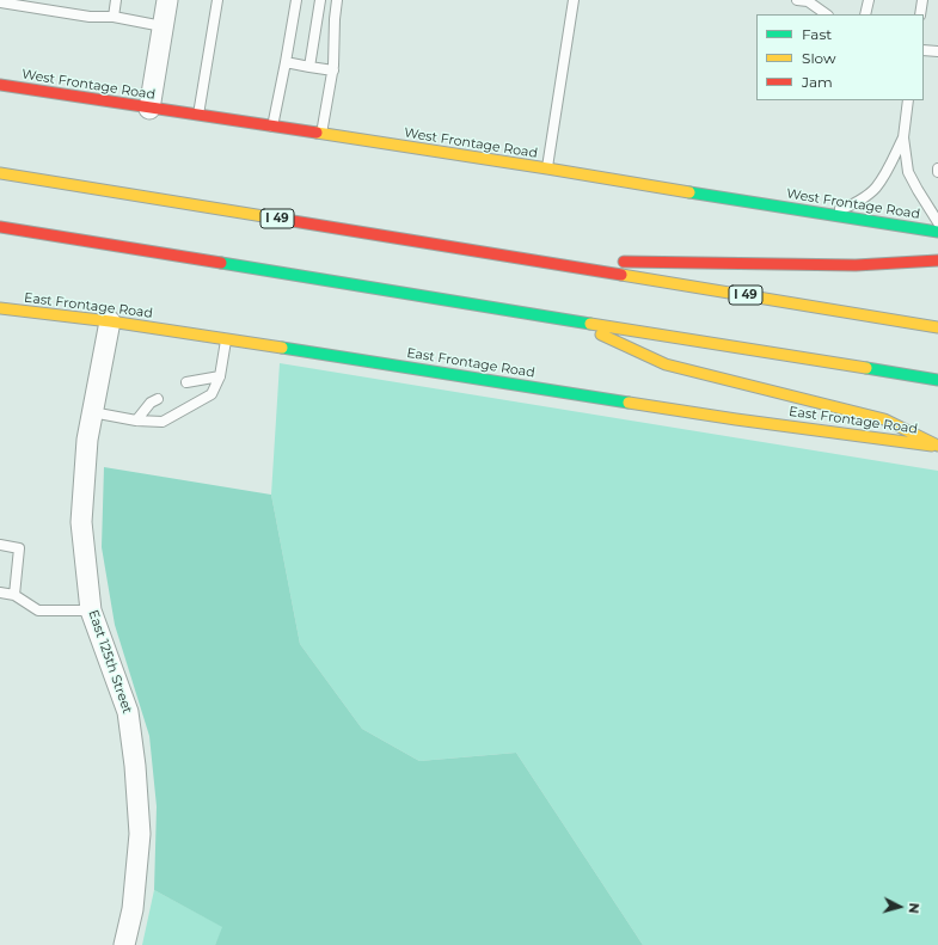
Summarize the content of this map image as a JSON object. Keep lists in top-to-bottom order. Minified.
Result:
{"streets":{"main road":["West Frontage Road","I 49","East Frontage Road"],"street":["East 125th Street"]},"crossings":[["East Frontage Road","East 125th Street"]],"legend":["Fast","Slow","Jam"],"north":"right"}
